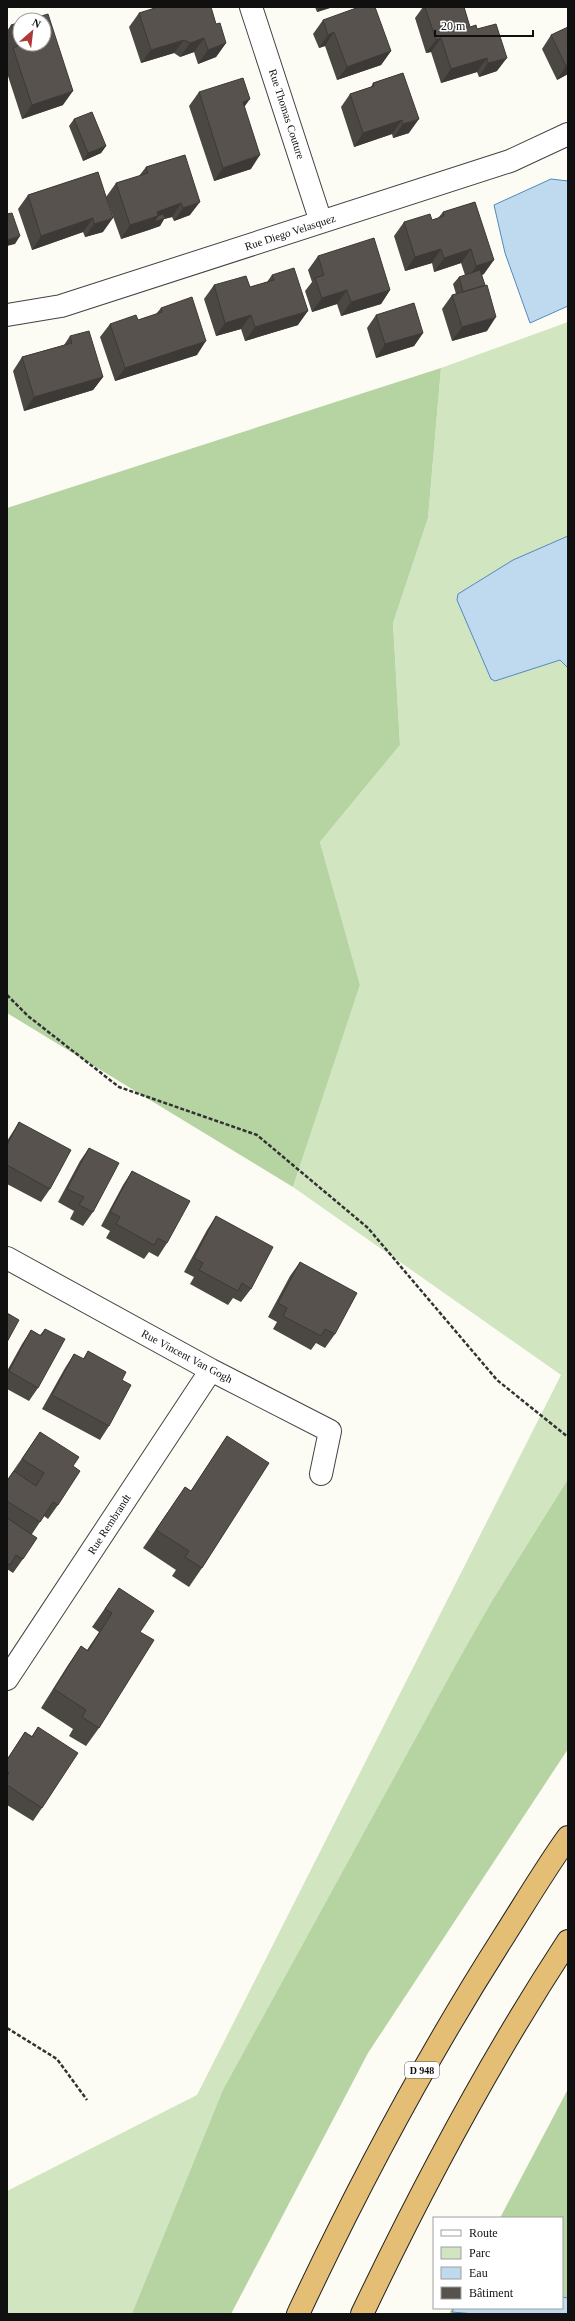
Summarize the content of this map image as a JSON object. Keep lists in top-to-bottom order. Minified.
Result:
{"streets":{"highway":["D 948"],"street":["Rue Thomas Couture","Rue Diego Velasquez","Rue Vincent Van Gogh","Rue Rembrandt"]},"crossings":[["Rue Thomas Couture","Rue Diego Velasquez"],["Rue Vincent Van Gogh","Rue Rembrandt"]],"legend":["Route","Parc","Eau","Bâtiment"],"scale_bar":"20 m","north":"top right"}
